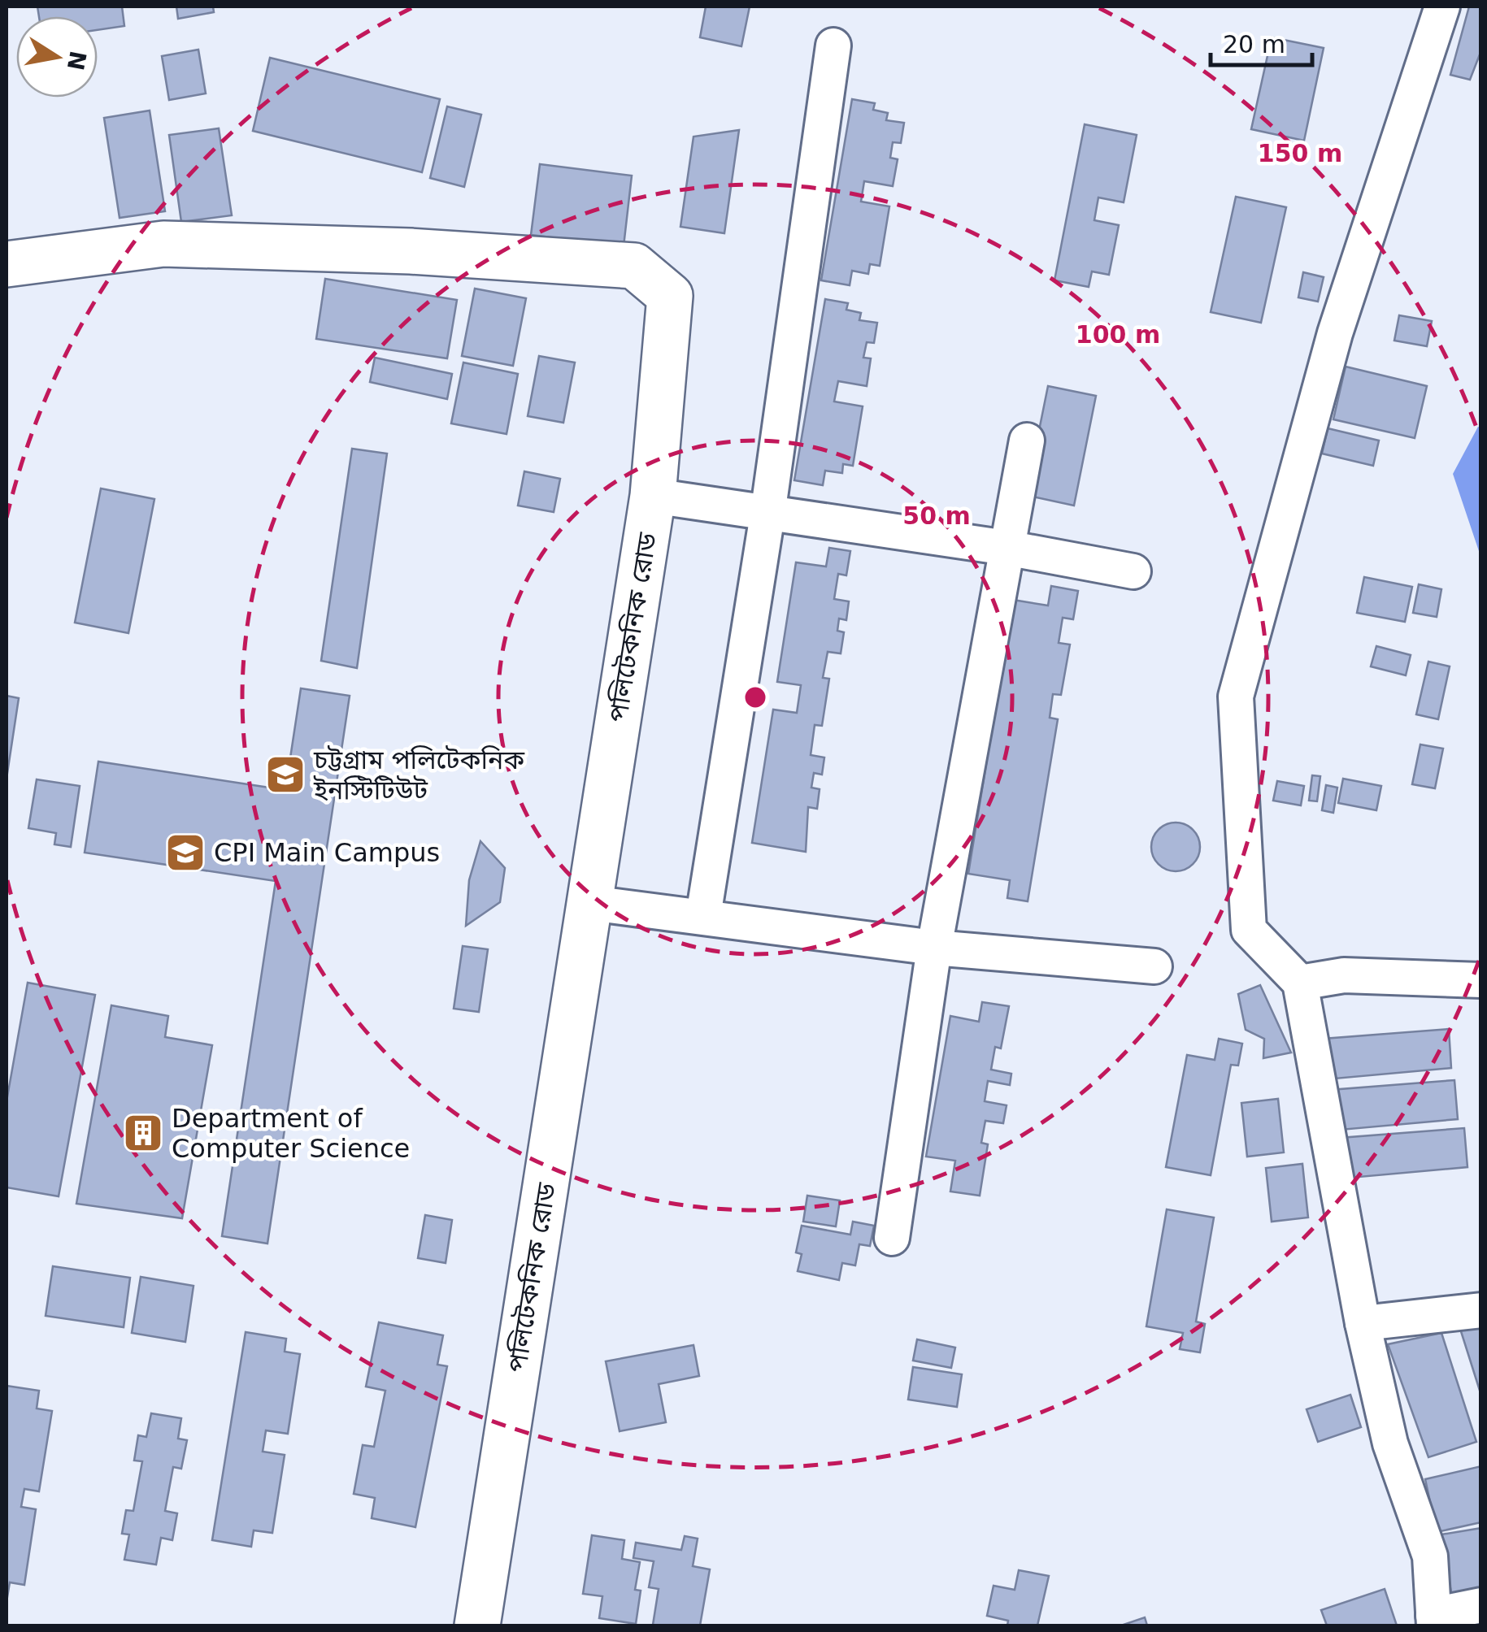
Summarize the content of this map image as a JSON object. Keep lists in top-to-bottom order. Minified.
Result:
{"streets":{"main road":["পলিটেকনিক রোড"]},"places":{"school or university":["চট্টগ্রাম পলিটেকনিক ইনস্টিটিউট","CPI Main Campus"],"building":["Department of Computer Science"]},"scale_bar":"20 m","north":"right","rings":["150 m","100 m","50 m"]}
